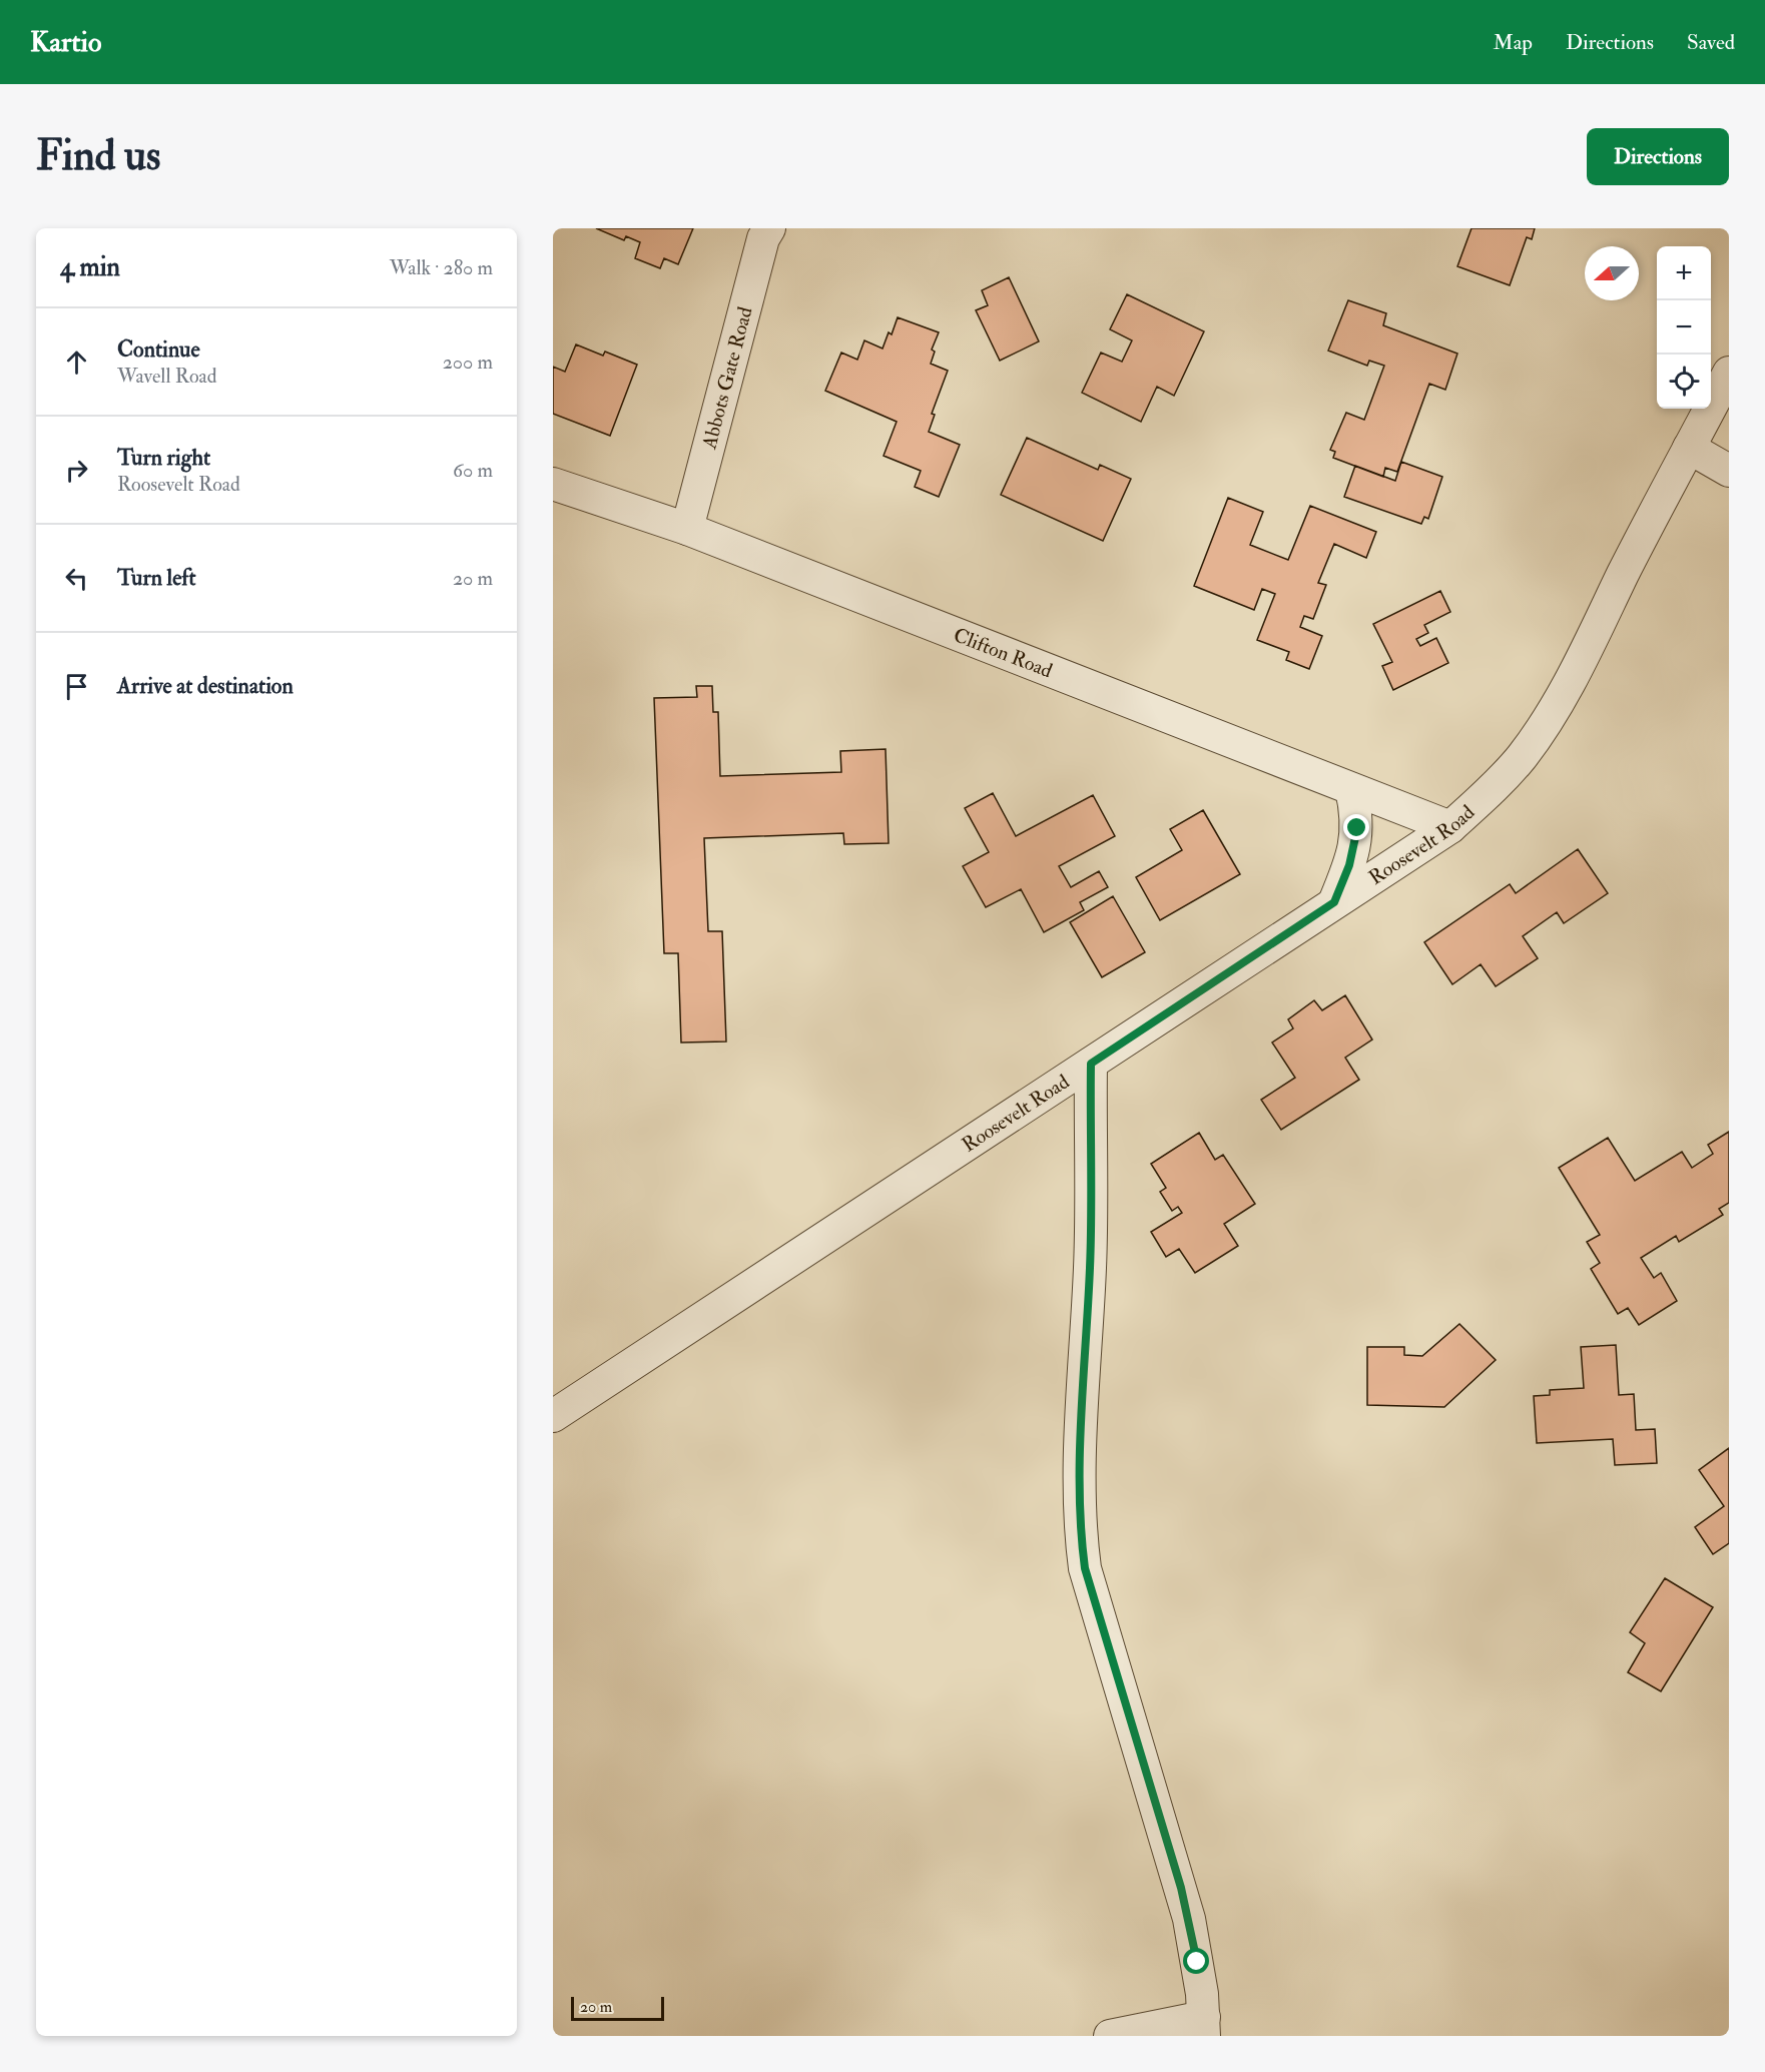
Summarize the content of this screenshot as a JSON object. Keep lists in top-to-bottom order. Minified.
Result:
{"streets":{"street":["Abbots Gate Road","Clifton Road","Roosevelt Road"]},"crossings":[["Abbots Gate Road","Clifton Road"],["Clifton Road","Roosevelt Road"]],"scale_bar":"20 m","north":"left","page":{"header":"Kartio","nav":["Map","Directions","Saved"],"buttons":"Directions","title":"Find us","heading":["4 min","Walk · 280 m"],"map_buttons":["+","−"],"list":[["Continue","Wavell Road","200 m"],["Turn right","Roosevelt Road","60 m"],["Turn left","20 m"],"Arrive at destination"],"scale":"20 m"}}
